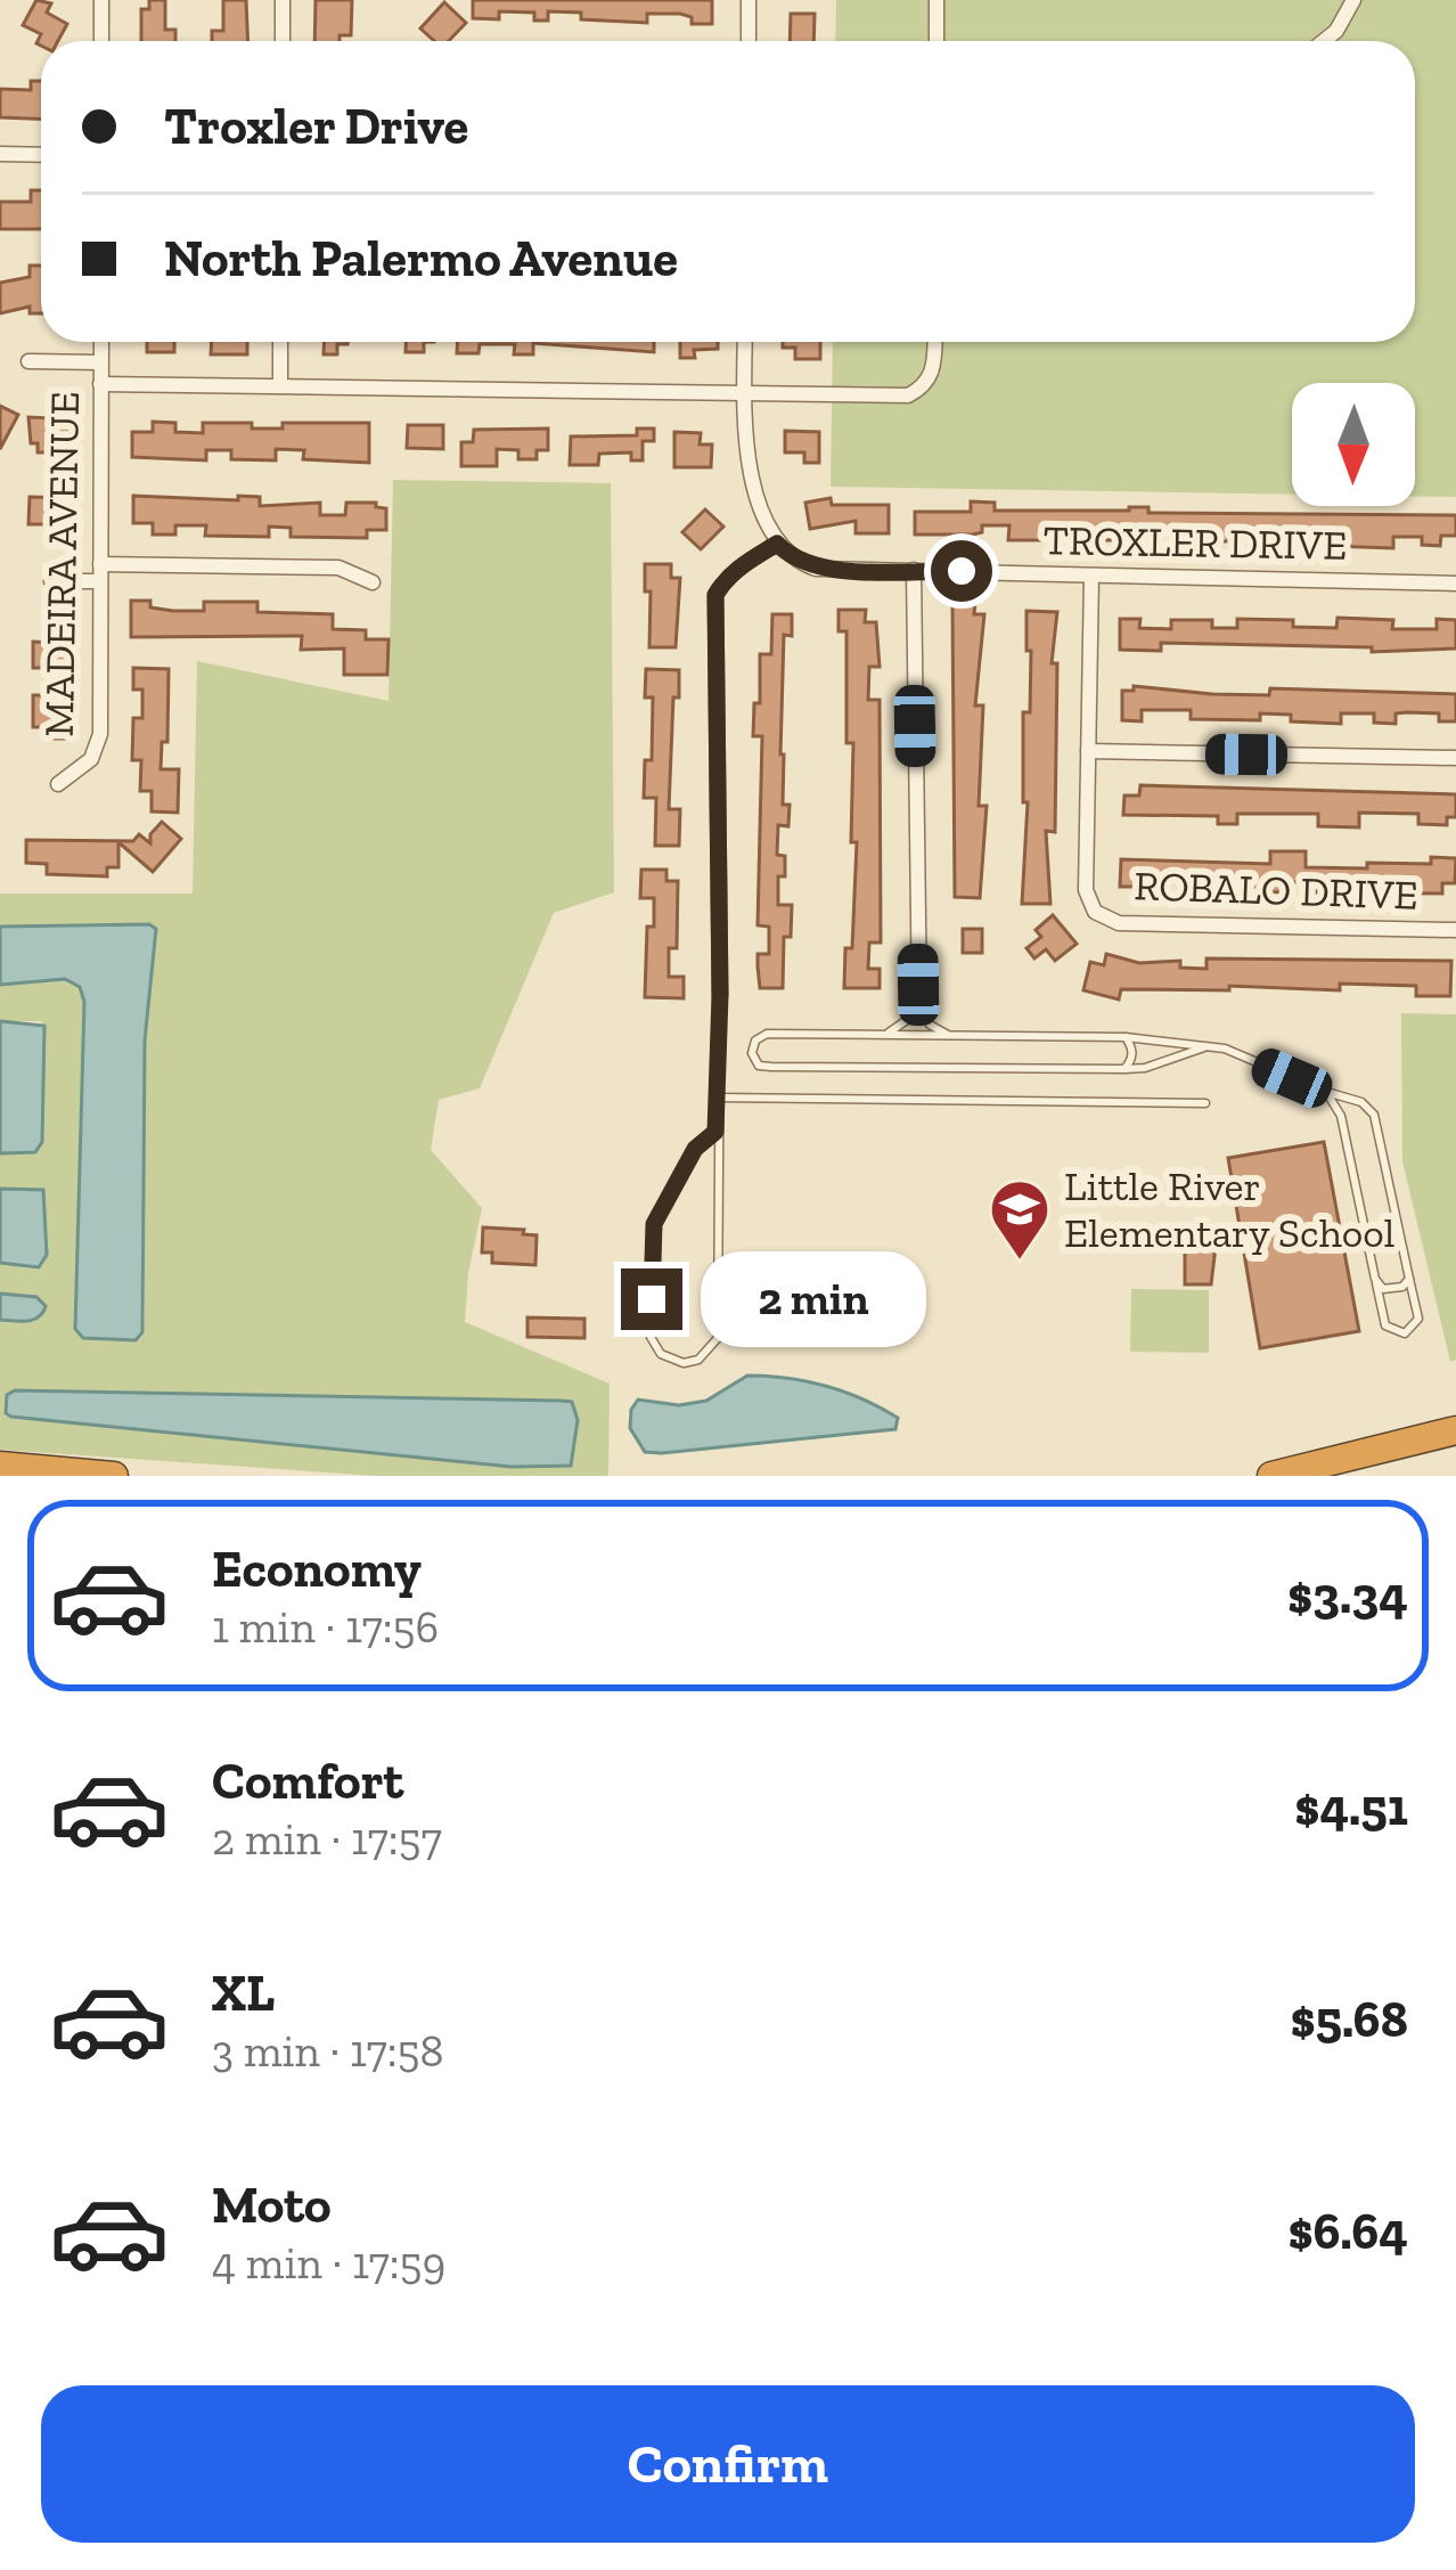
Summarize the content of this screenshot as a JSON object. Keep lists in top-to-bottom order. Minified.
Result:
{"streets":{"street":["TROXLER DRIVE","MADEIRA AVENUE","ROBALO DRIVE"]},"places":{"school or university":["Little River Elementary School"]},"north":"bottom","page":{"banner":["Troxler Drive","North Palermo Avenue"],"bubble":"2 min","list":[{"name":"Economy","note":"1 min · 17:56","value":"$3.34"},{"name":"Comfort","note":"2 min · 17:57","value":"$4.51"},{"name":"XL","note":"3 min · 17:58","value":"$5.68"},{"name":"Moto","note":"4 min · 17:59","value":"$6.64"}],"buttons":"Confirm"}}
